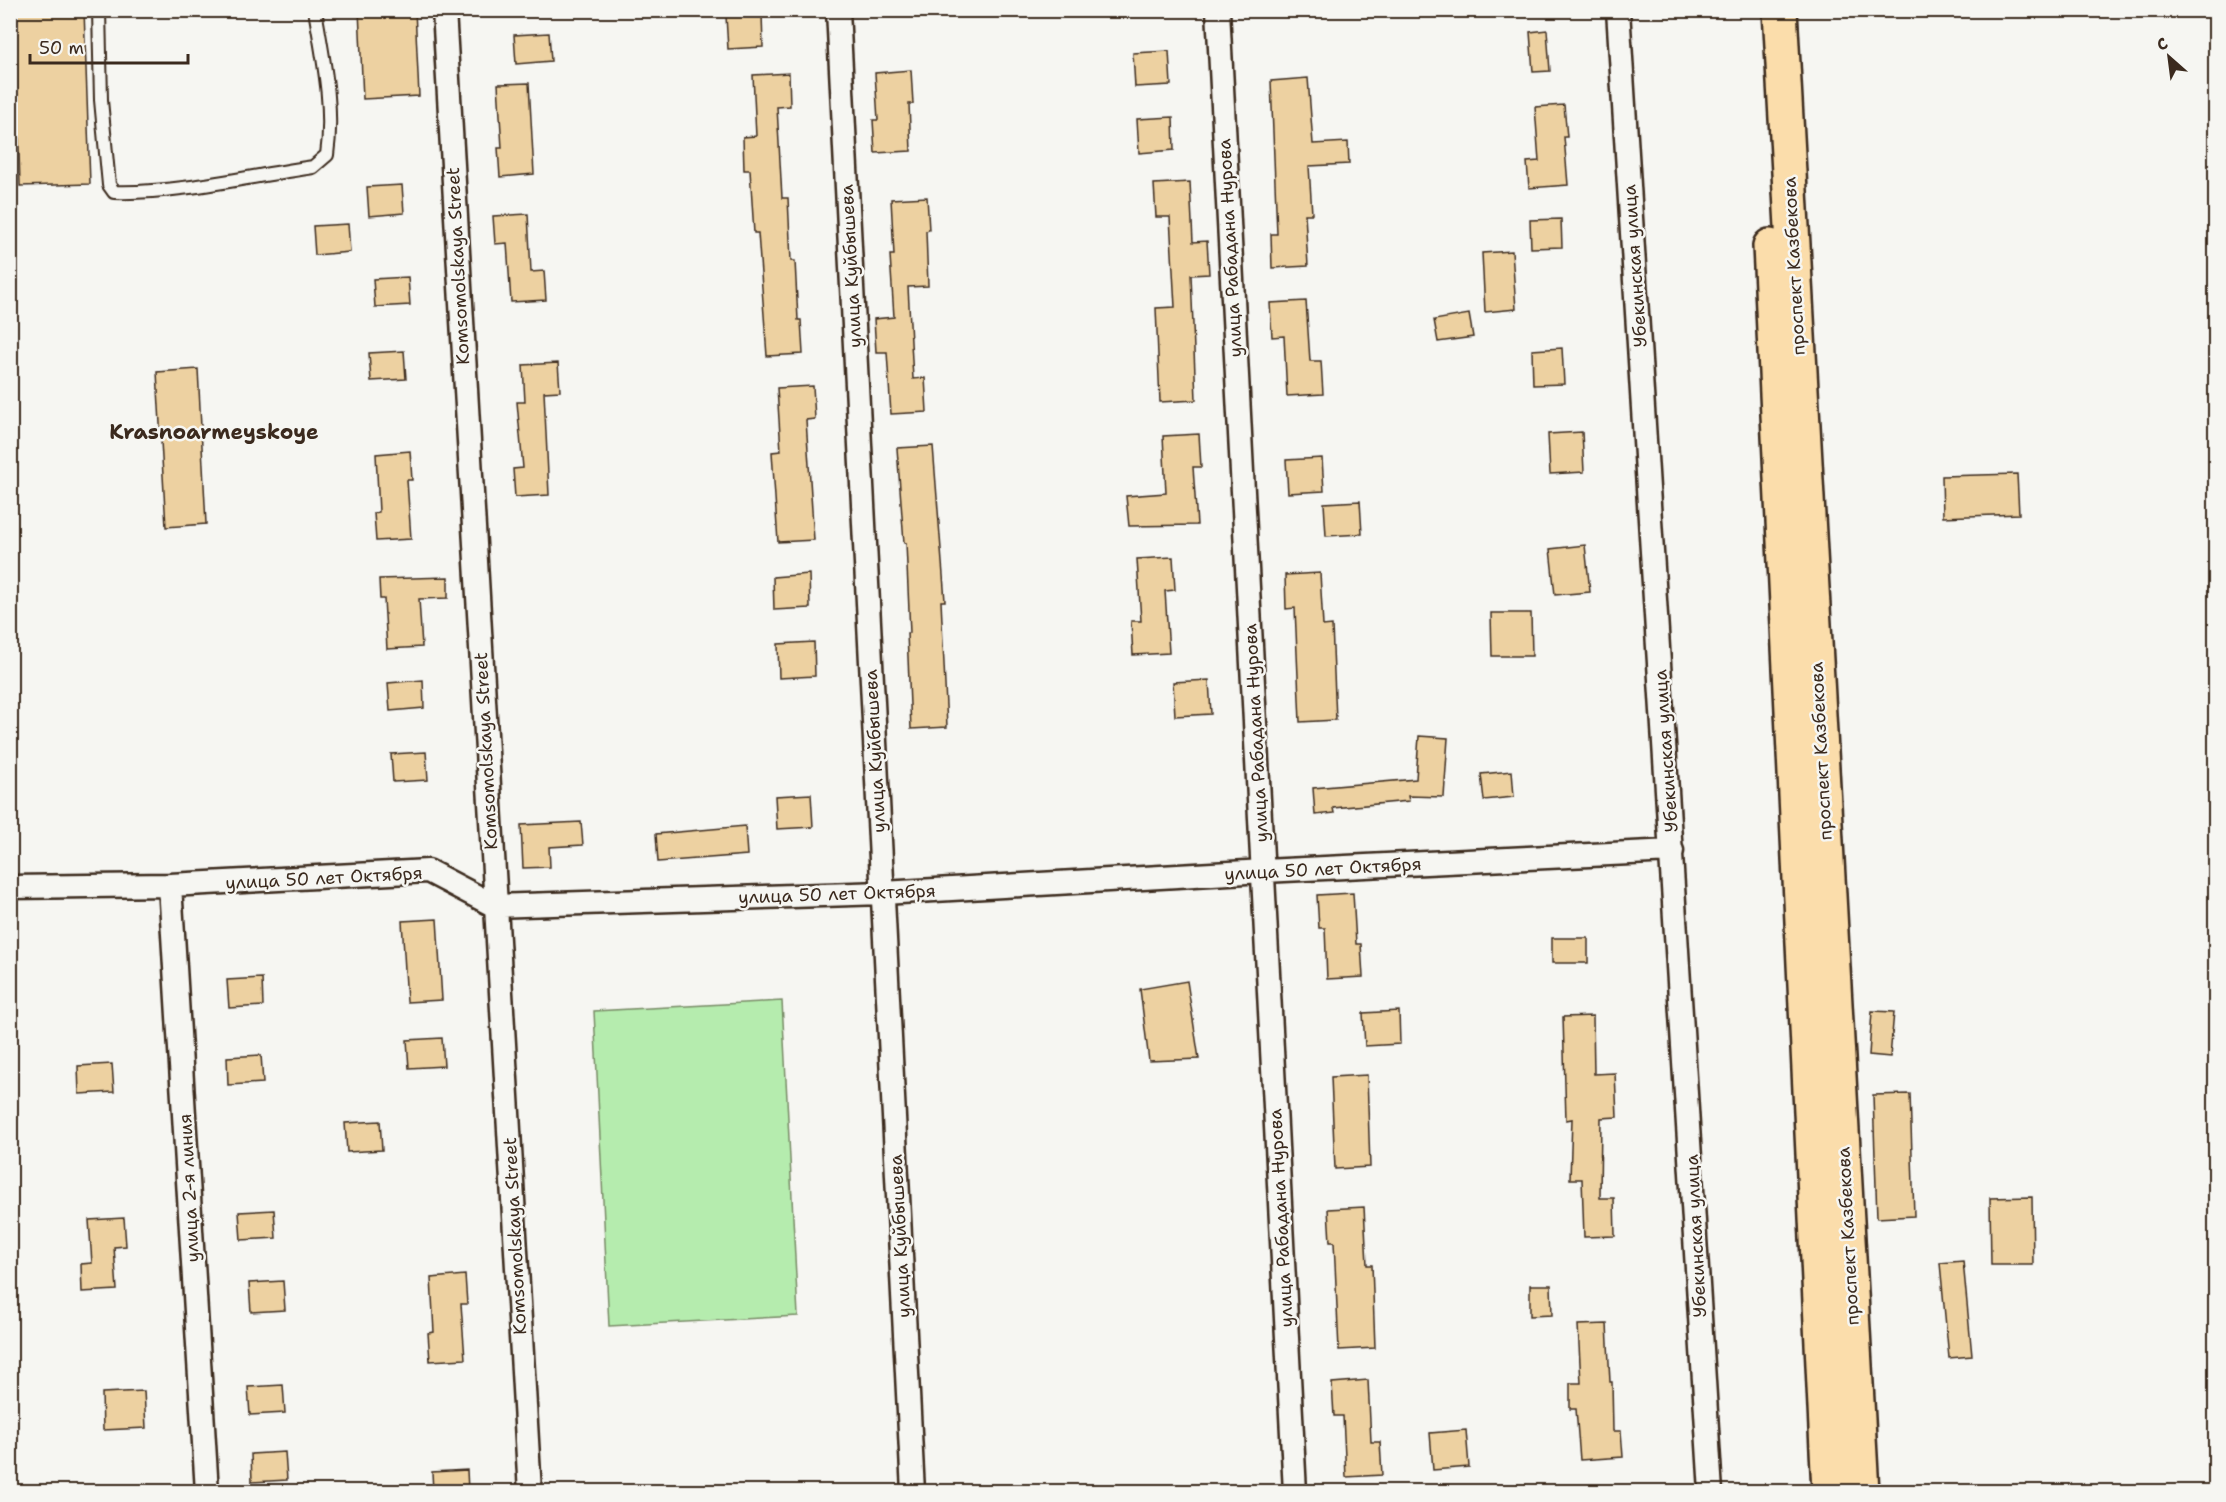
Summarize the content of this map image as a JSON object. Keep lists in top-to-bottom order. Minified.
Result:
{"streets":{"highway":["проспект Казбекова"],"street":["улица Рабадана Нурова","Komsomolskaya Street","улица Куйбышева","Убекинская улица","улица 50 лет Октября","улица 2-я линия"]},"crossings":[["улица Рабадана Нурова","улица 50 лет Октября"],["Komsomolskaya Street","улица 50 лет Октября"],["улица Куйбышева","улица 50 лет Октября"],["Убекинская улица","улица 50 лет Октября"],["улица 50 лет Октября","улица 2-я линия"]],"districts":["Krasnoarmeyskoye"],"scale_bar":"50 m","north":"top left"}
